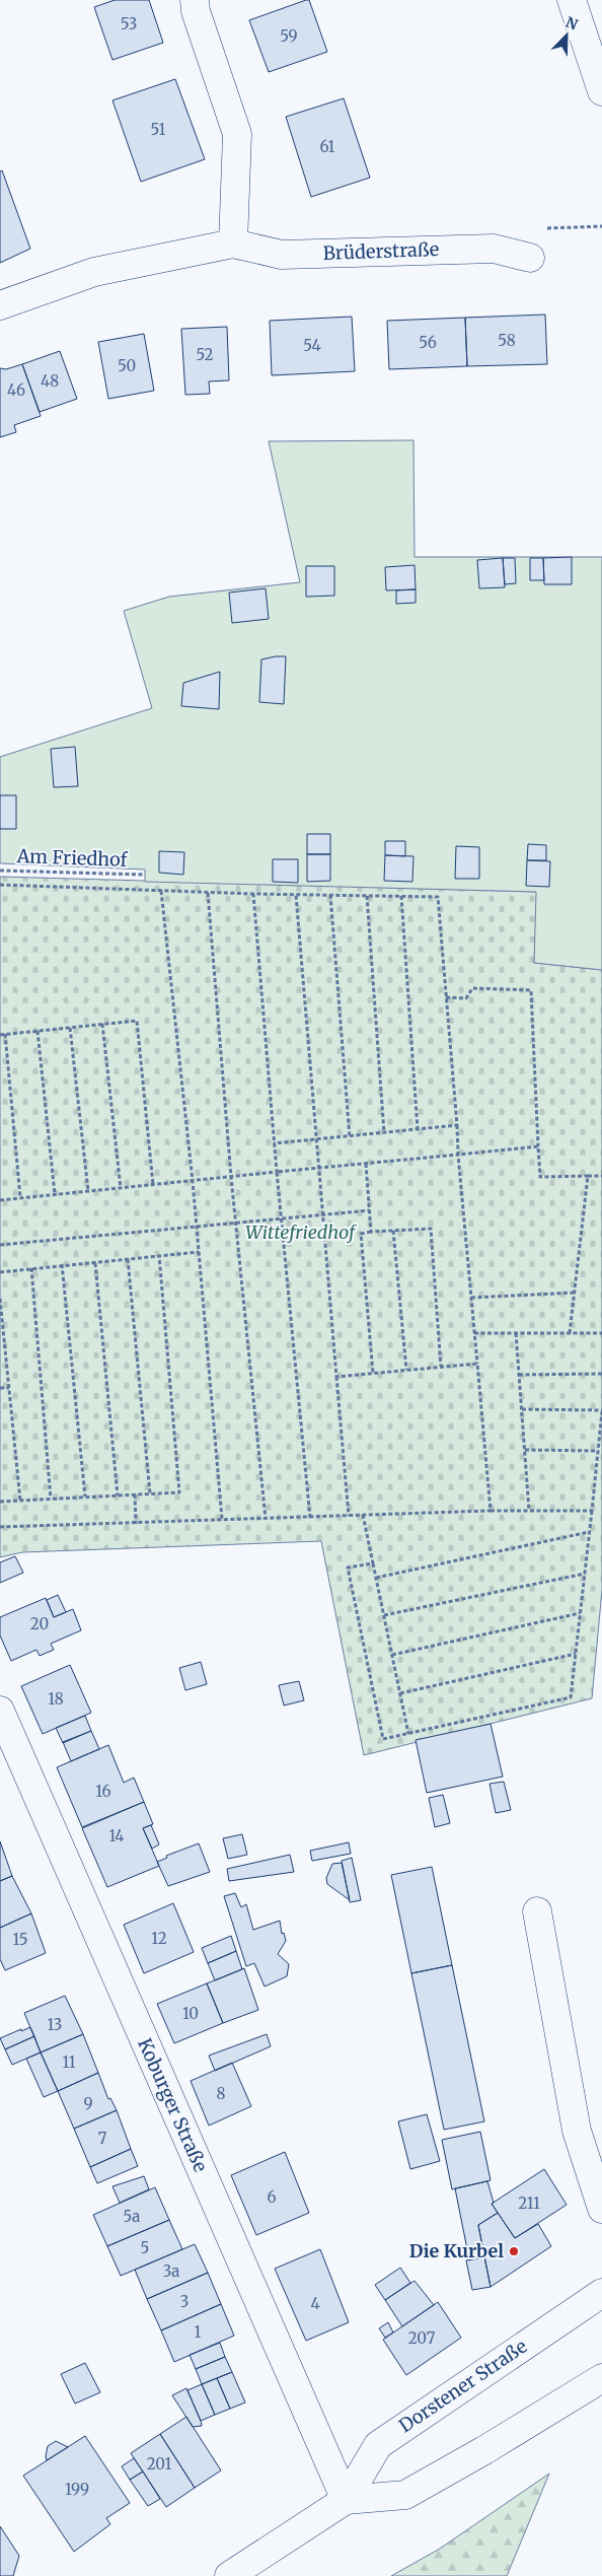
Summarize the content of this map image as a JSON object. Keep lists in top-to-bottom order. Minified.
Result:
{"streets":{"main road":["Brüderstraße","Koburger Straße","Dorstener Straße"],"path":["Am Friedhof"]},"crossings":[["Koburger Straße","Dorstener Straße"]],"parks":["Wittefriedhof"],"places":["Die Kurbel"],"house_numbers":["53","59","51","61","58","56","54","52","50","48","46","20","18","16","14","12","15","10","13","11","8","9","7","6","211","5a","5","3a","3","4","1","207","201","199"],"north":"top right"}
